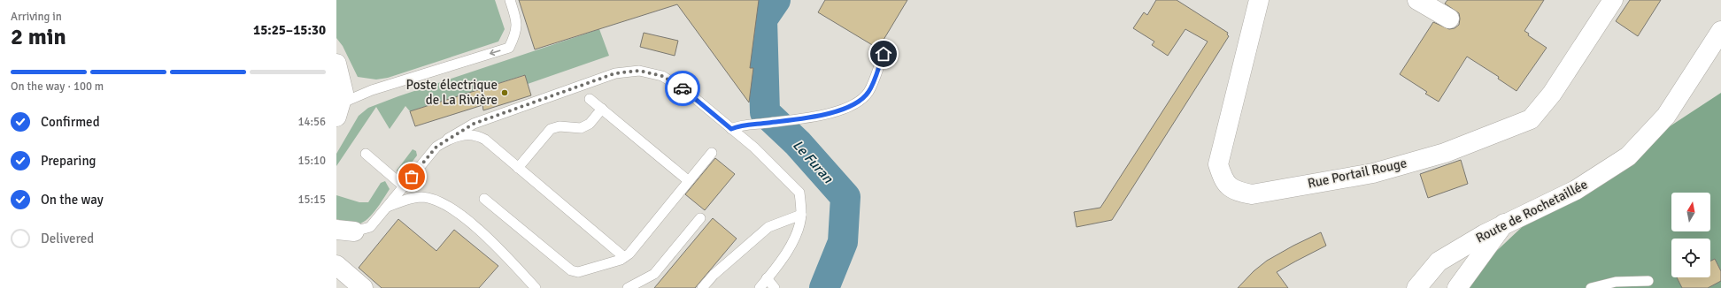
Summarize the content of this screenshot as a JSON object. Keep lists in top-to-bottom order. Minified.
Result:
{"streets":{"street":["Rue Portail Rouge","Route de Rochetaillée"]},"water":["Le Furan"],"places":["Poste électrique de La Rivière"],"north":"top","page":{"heading":["2 min","Arriving in","15:25–15:30"],"bar":"On the way · 100 m","list":[["Confirmed","14:56"],["Preparing","15:10"],["On the way","15:15"],"Delivered"]}}
